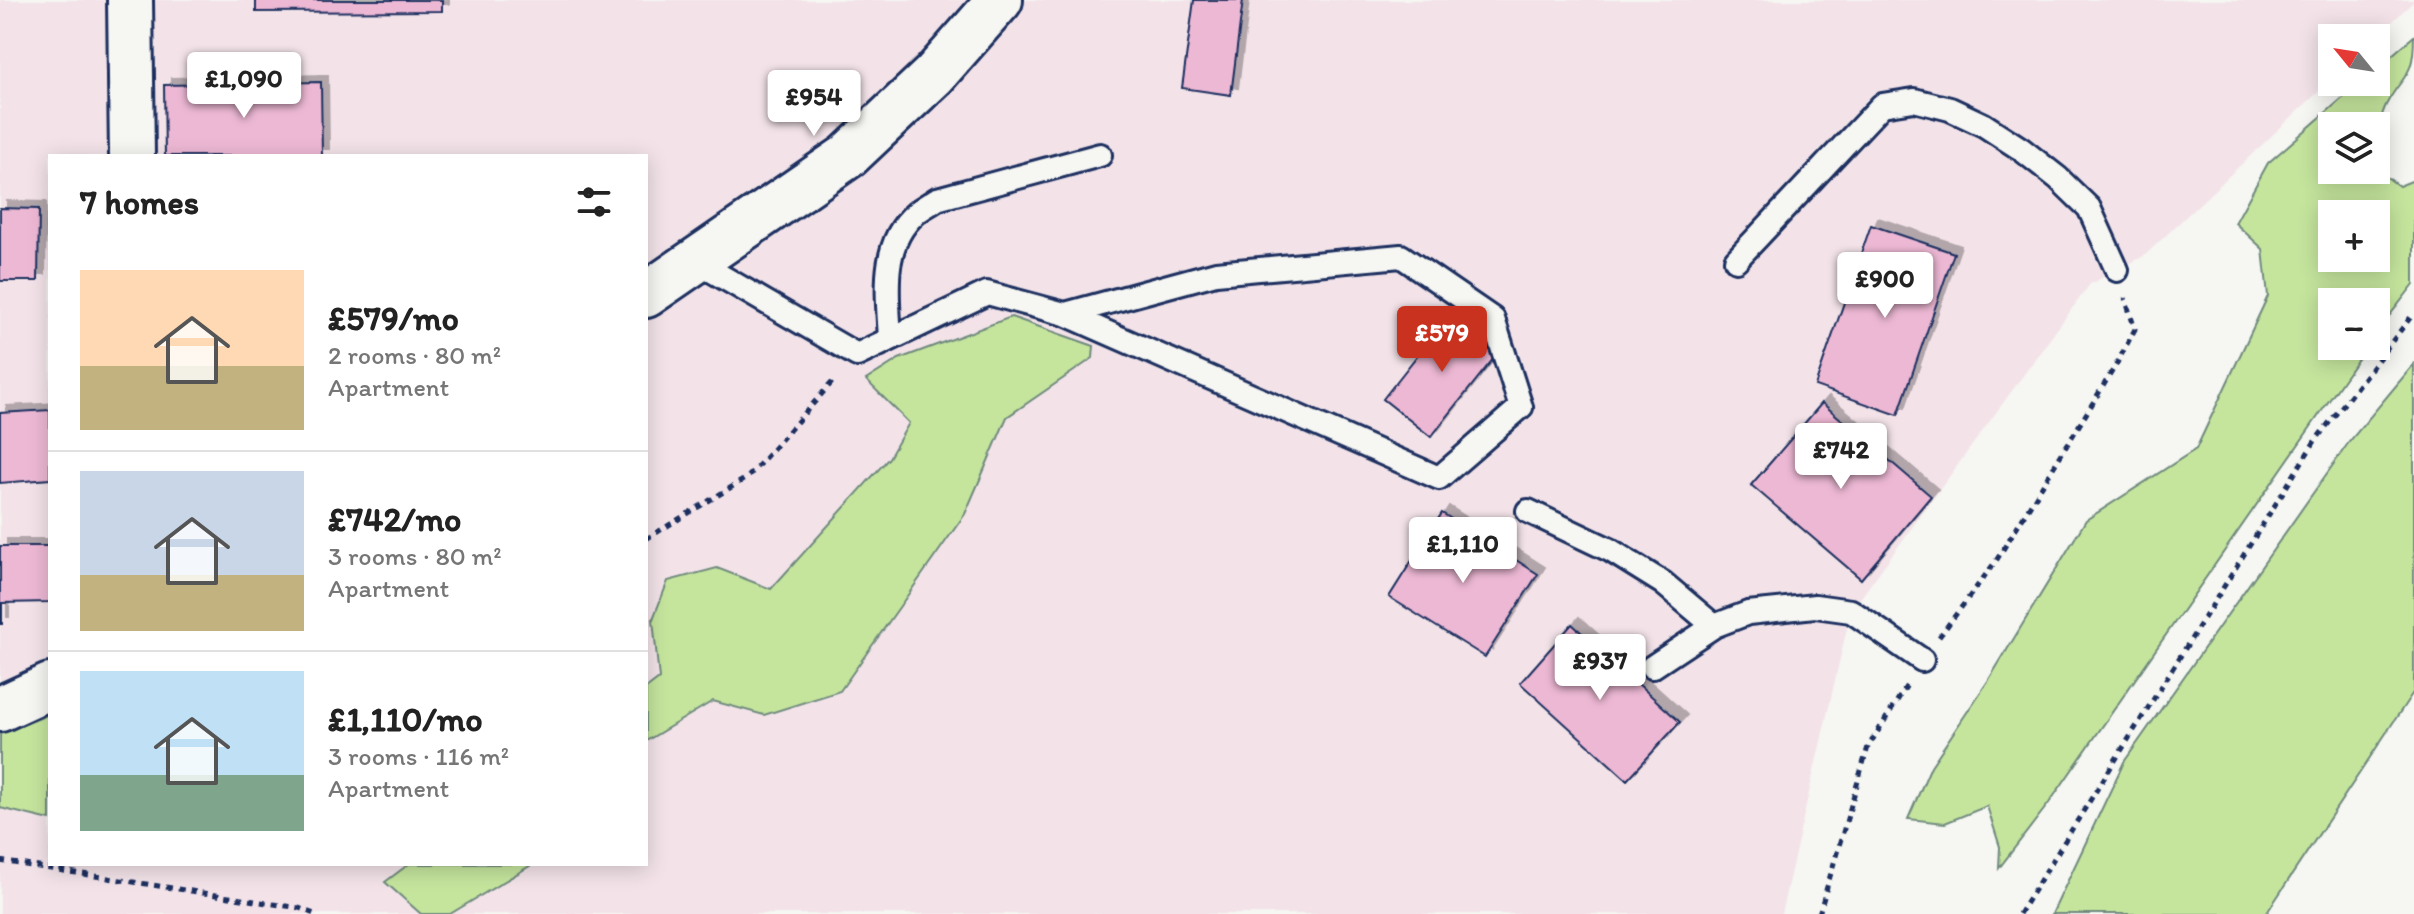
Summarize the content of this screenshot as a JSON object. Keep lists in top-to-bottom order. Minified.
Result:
{"north":"top left","page":{"map_buttons":["+","−"],"price":["£1,090","£954","£900","£579","£742","£1,110","£937"],"heading":"7 homes","list":[{"name":"£579/mo","note":"2 rooms · 80 m² · Apartment"},{"name":"£742/mo","note":"3 rooms · 80 m² · Apartment"},{"name":"£1,110/mo","note":"3 rooms · 116 m² · Apartment"}]}}
